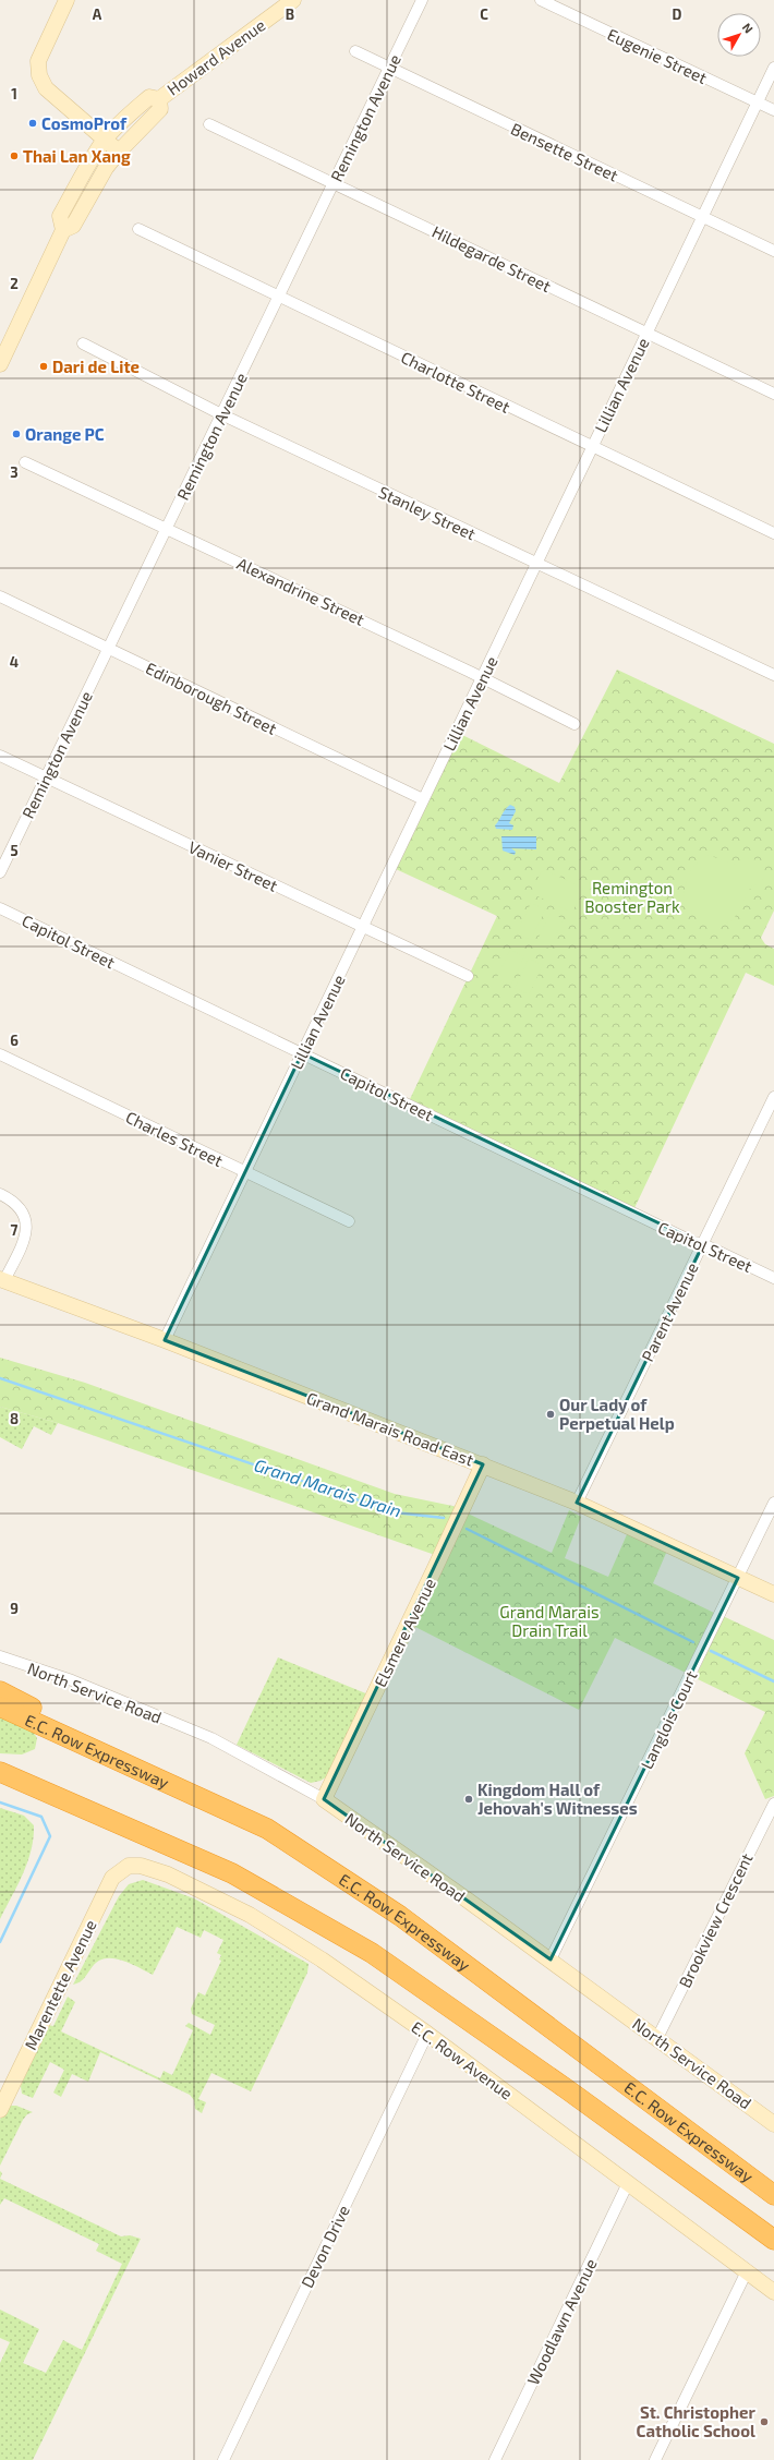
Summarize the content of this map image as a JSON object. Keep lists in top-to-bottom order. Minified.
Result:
{"streets":{"highway":["E.C. Row Expressway"],"street":["Eugenie Street","Howard Avenue","Remington Avenue","Bensette Street","Hildegarde Street","Charlotte Street","Lillian Avenue","Stanley Street","Alexandrine Street","Edinborough Street","Vanier Street","Capitol Street","Charles Street","Parent Avenue","Grand Marais Road East","Elsmere Avenue","North Service Road","Langlois Court","Brookview Crescent","Marentette Avenue","E.C. Row Avenue","Devon Drive","Woodlawn Avenue"]},"crossings":[["Eugenie Street","Lillian Avenue"],["Remington Avenue","Bensette Street"],["Remington Avenue","Hildegarde Street"],["Remington Avenue","Charlotte Street"],["Remington Avenue","Stanley Street"],["Remington Avenue","Alexandrine Street"],["Remington Avenue","Edinborough Street"],["Remington Avenue","Vanier Street"],["Bensette Street","Lillian Avenue"],["Hildegarde Street","Lillian Avenue"],["Charlotte Street","Lillian Avenue"],["Lillian Avenue","Stanley Street"],["Lillian Avenue","Alexandrine Street"],["Lillian Avenue","Edinborough Street"],["Lillian Avenue","Vanier Street"],["Lillian Avenue","Capitol Street"],["Lillian Avenue","Charles Street"],["Lillian Avenue","Grand Marais Road East"],["Capitol Street","Parent Avenue"],["Parent Avenue","Grand Marais Road East"],["Grand Marais Road East","Elsmere Avenue"],["Grand Marais Road East","Langlois Court"],["Elsmere Avenue","North Service Road"],["North Service Road","Langlois Court"],["North Service Road","Brookview Crescent"],["Marentette Avenue","E.C. Row Avenue"],["E.C. Row Avenue","Devon Drive"],["E.C. Row Avenue","Woodlawn Avenue"]],"water":["Grand Marais Drain"],"parks":["Remington Booster Park","Grand Marais Drain Trail"],"places":["CosmoProf","Thai Lan Xang","Dari de Lite","Orange PC","Our Lady of Perpetual Help","Kingdom Hall of Jehovah's Witnesses","St. Christopher Catholic School"],"north":"top right","grid":{"columns":["A","B","C","D"],"rows":["1","2","3","4","5","6","7","8","9"]}}
